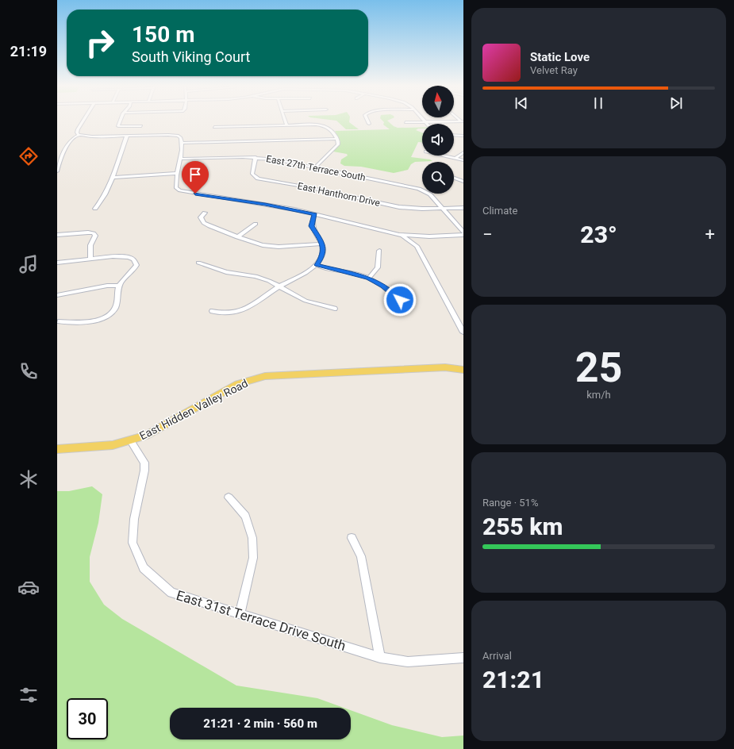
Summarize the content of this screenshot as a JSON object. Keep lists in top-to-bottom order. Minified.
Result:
{"streets":{"main road":["East Hidden Valley Road"],"street":["East 27th Terrace South","East Hanthorn Drive","East 31st Terrace Drive South"]},"crossings":[["East 27th Terrace South","East Hanthorn Drive"],["East Hidden Valley Road","East 31st Terrace Drive South"]],"north":"top","page":{"tabs":"21:19","turn":["150 m","South Viking Court"],"song":["Static Love","Velvet Ray"],"tile":["Climate",["25","km/h"],["Range · 51%","255 km"],["Arrival","21:21"]],"heat":["−","23°","+"],"limit":"30","trip":"21:21 · 2 min · 560 m"}}
